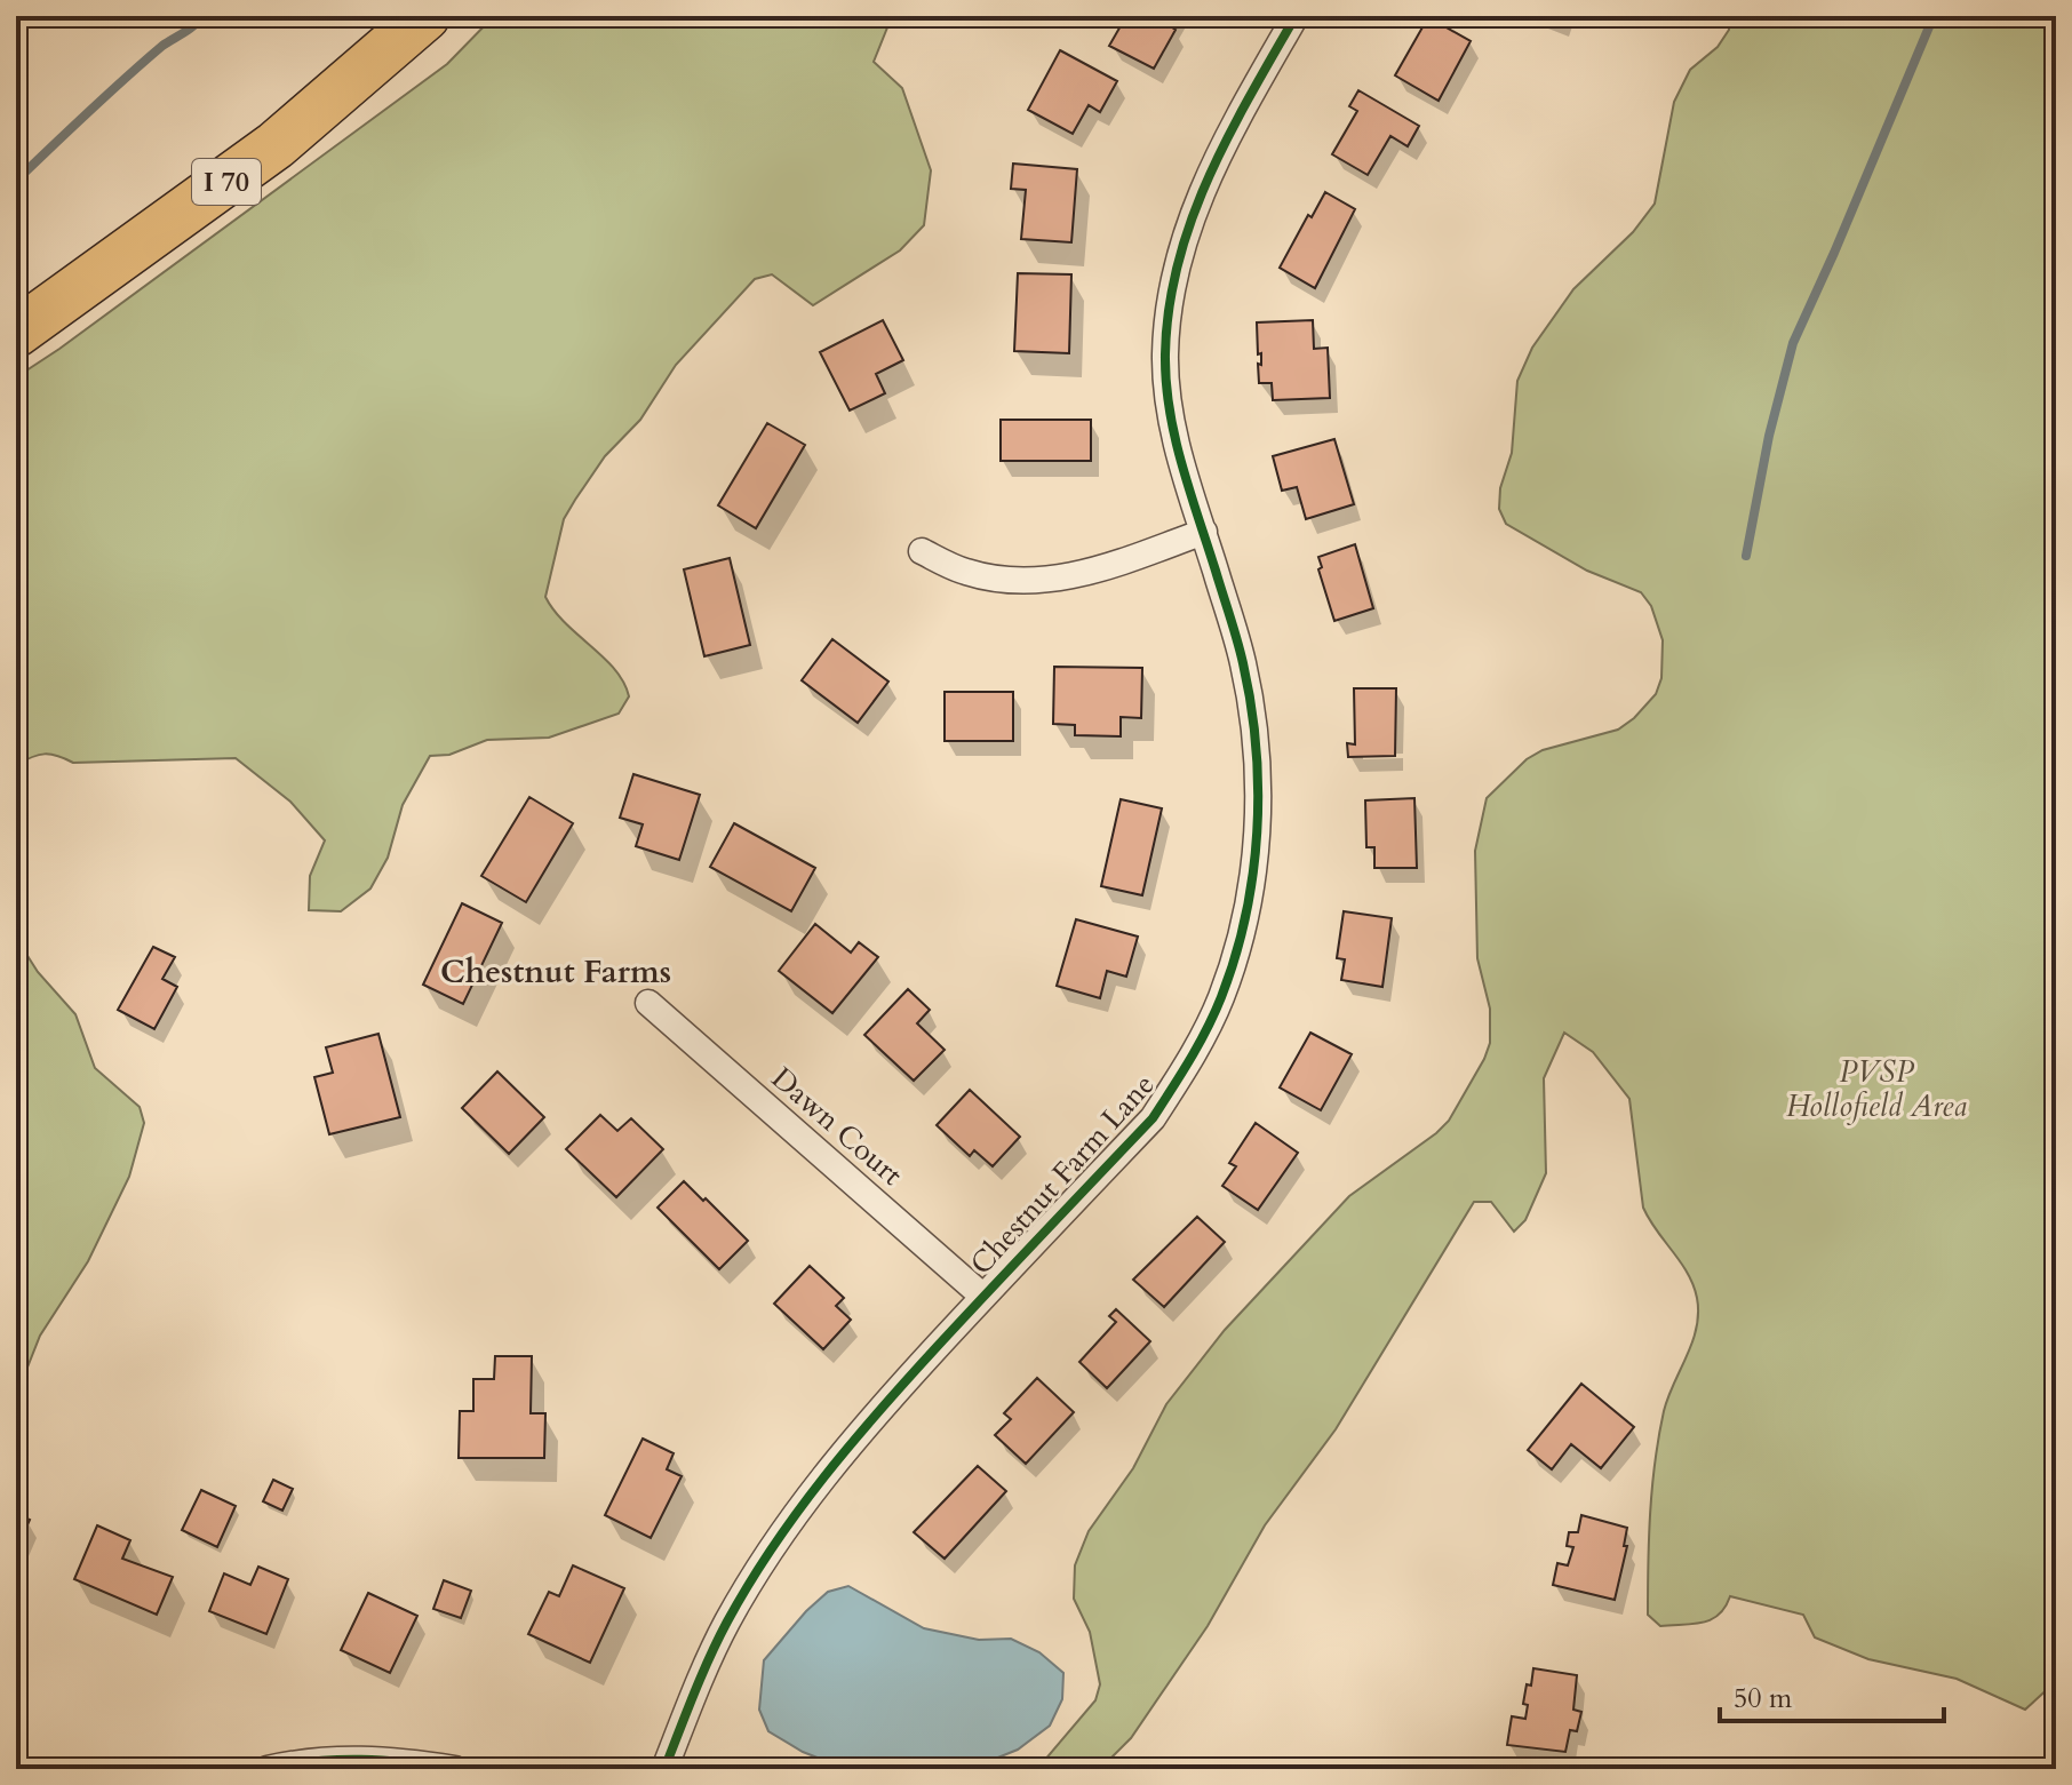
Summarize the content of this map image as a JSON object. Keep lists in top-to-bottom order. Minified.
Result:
{"streets":{"highway":["I 70"],"street":["Dawn Court","Chestnut Farm Lane"]},"crossings":[["Dawn Court","Chestnut Farm Lane"]],"districts":["Chestnut Farms"],"parks":["PVSP Hollofield Area"],"scale_bar":"50 m"}
